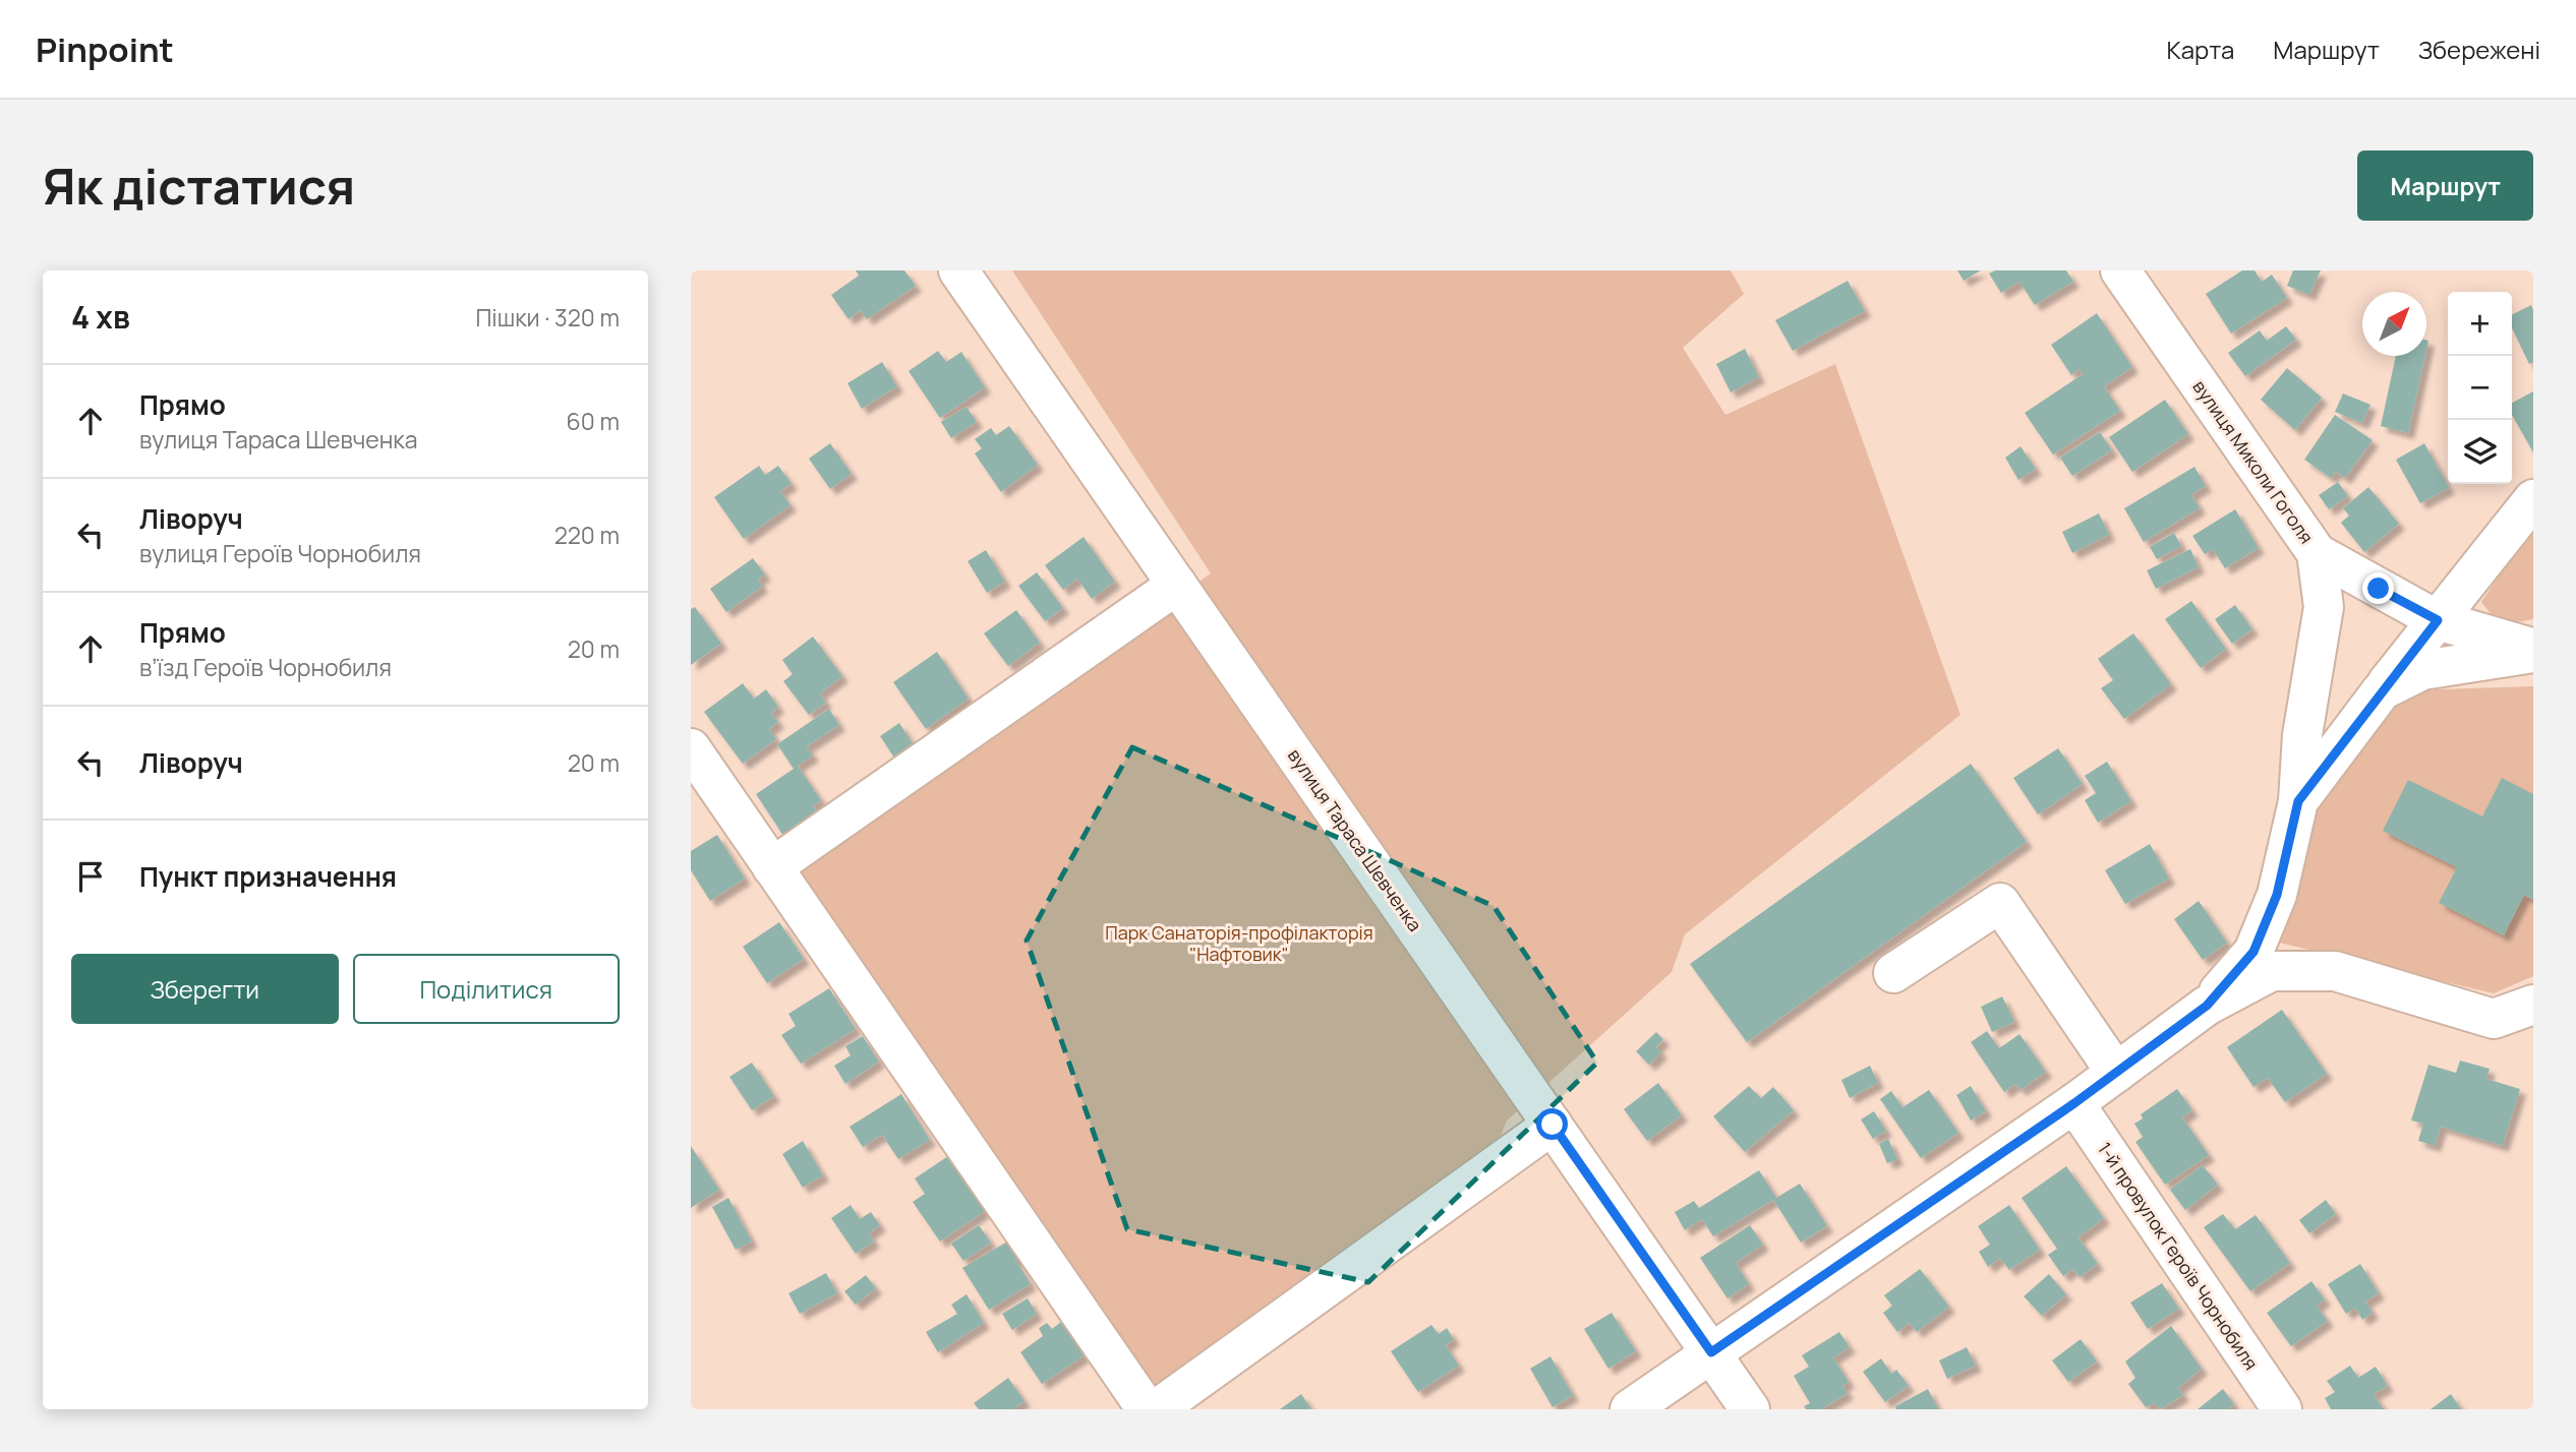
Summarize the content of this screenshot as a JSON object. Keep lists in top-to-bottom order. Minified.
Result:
{"streets":{"street":["вулиця Миколи Гоголя","вулиця Тараса Шевченка","1-й провулок Героїв Чорнобиля"]},"parks":["Парк Санаторія-профілакторія \"Нафтовик\""],"north":"top right","page":{"header":"Pinpoint","nav":["Карта","Маршрут","Збережені"],"buttons":["Маршрут",["Зберегти","Поділитися"]],"title":"Як дістатися","heading":["4 хв","Пішки · 320 m"],"map_buttons":["+","−"],"list":[["Прямо","вулиця Тараса Шевченка","60 m"],["Ліворуч","вулиця Героїв Чорнобиля","220 m"],["Прямо","вʼїзд Героїв Чорнобиля","20 m"],["Ліворуч","20 m"],"Пункт призначення"]}}
